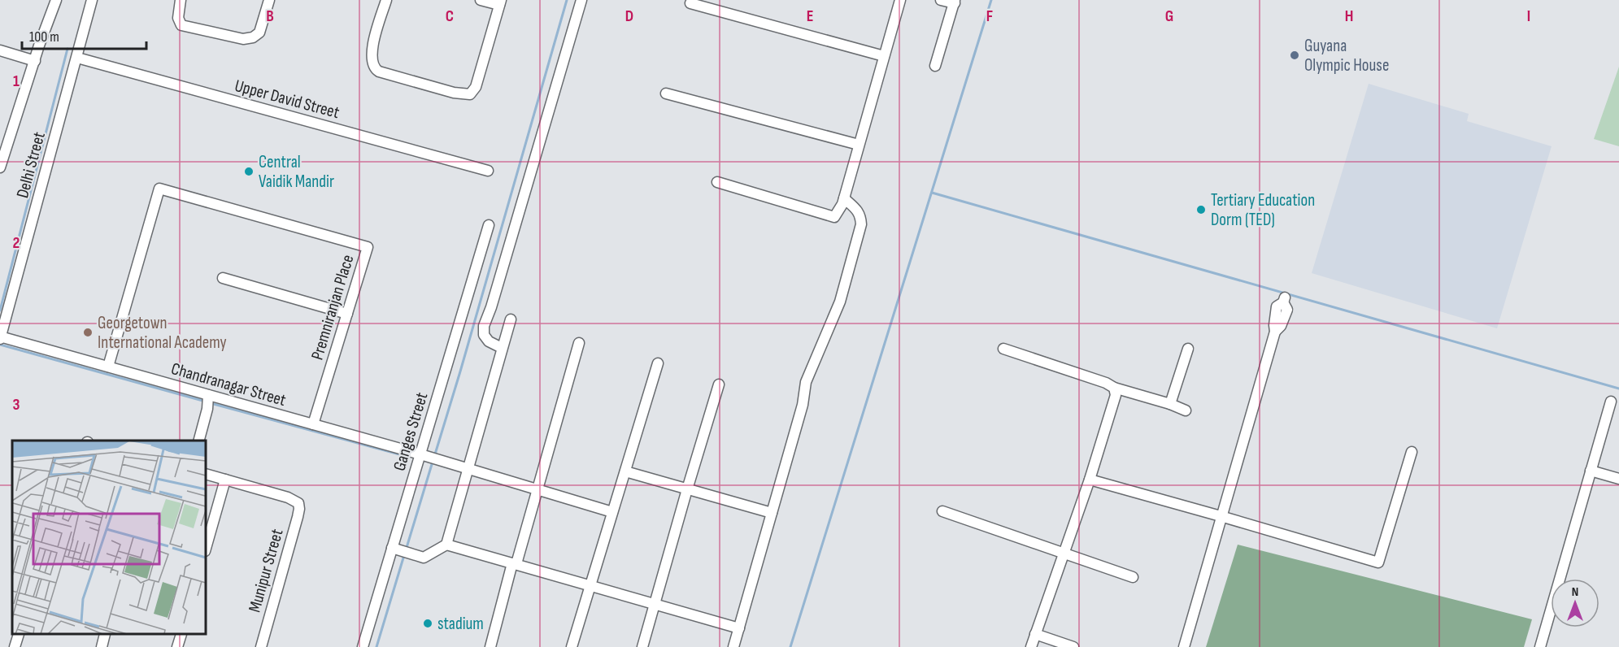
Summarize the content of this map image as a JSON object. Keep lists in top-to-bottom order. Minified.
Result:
{"streets":{"street":["Upper David Street","Delhi Street","Premniranjan Place","Chandranagar Street","Ganges Street","Munipur Street"]},"crossings":[["Upper David Street","Delhi Street"],["Delhi Street","Chandranagar Street"],["Premniranjan Place","Chandranagar Street"],["Chandranagar Street","Ganges Street"]],"places":["Guyana Olympic House","Central Vaidik Mandir","Tertiary Education Dorm (TED)","Georgetown International Academy","stadium"],"scale_bar":"100 m","north":"top","grid":{"columns":["B","C","D","E","F","G","H","I"],"rows":["1","2","3"]}}
